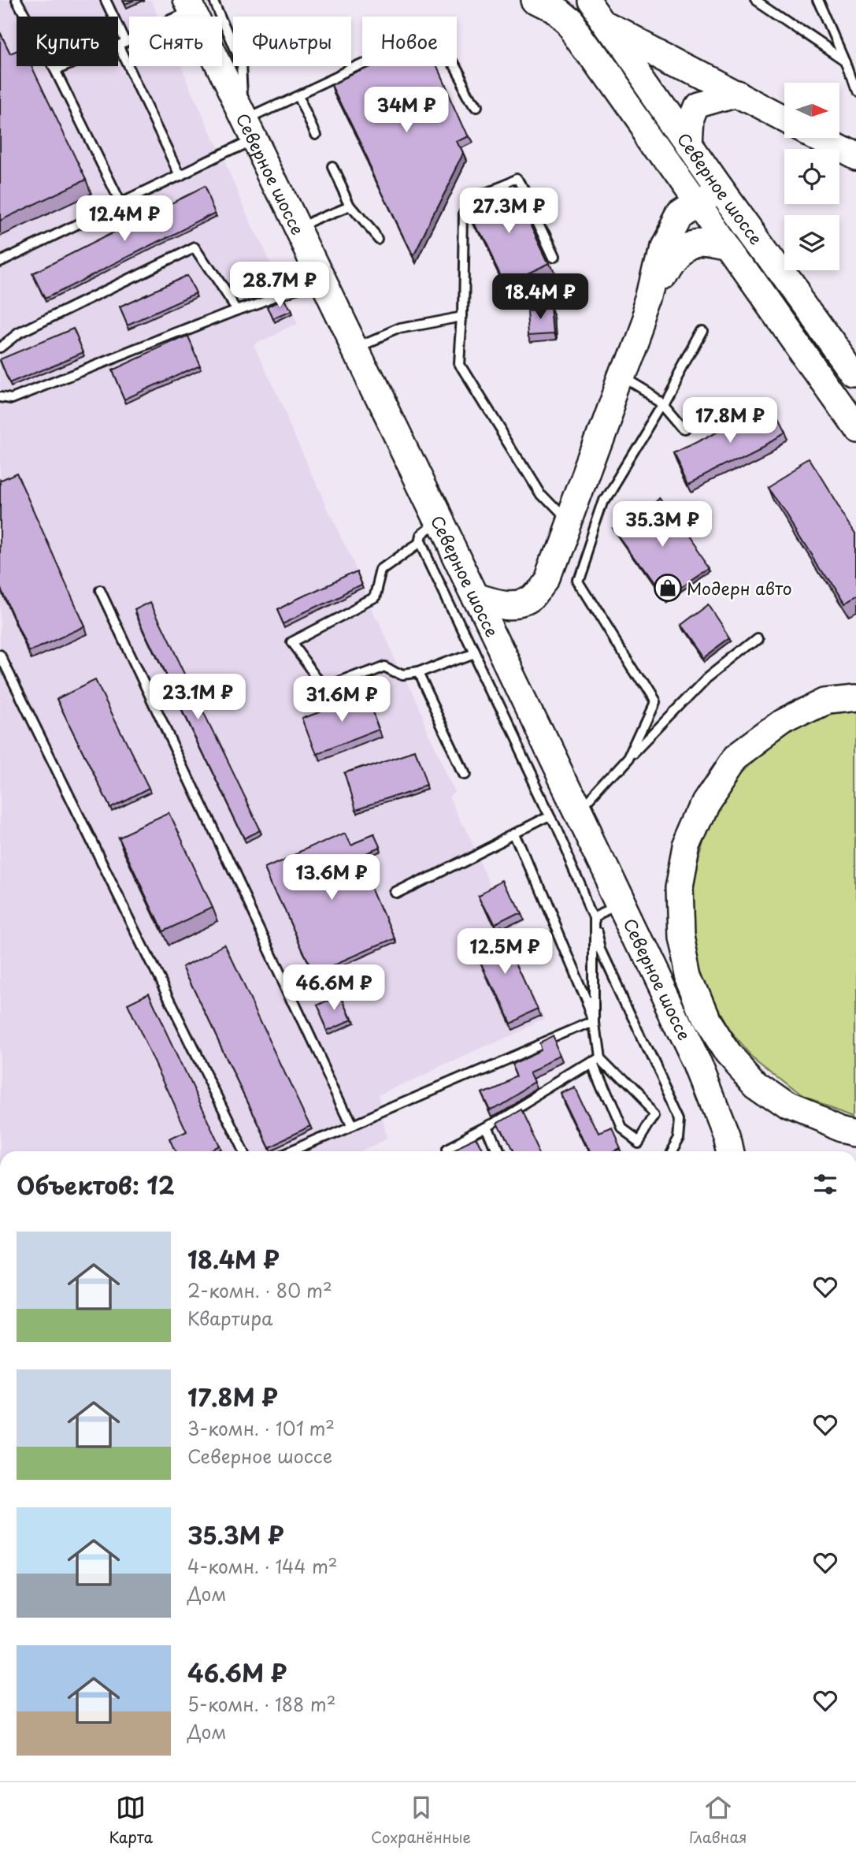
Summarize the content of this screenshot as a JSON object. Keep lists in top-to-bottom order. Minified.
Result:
{"streets":{"main road":["Северное шоссе"]},"places":{"shop":["Модерн авто"]},"north":"right","page":{"chip":["Купить","Снять","Фильтры","Новое"],"price":["34M ₽","27.3M ₽","12.4M ₽","28.7M ₽","18.4M ₽","17.8M ₽","35.3M ₽","23.1M ₽","31.6M ₽","13.6M ₽","12.5M ₽","46.6M ₽"],"heading":"Объектов: 12","list":[{"name":"18.4M ₽","note":"2-комн. · 80 m² · Квартира"},{"name":"17.8M ₽","note":"3-комн. · 101 m² · Северное шоссе"},{"name":"35.3M ₽","note":"4-комн. · 144 m² · Дом"},{"name":"46.6M ₽","note":"5-комн. · 188 m² · Дом"}],"tabs":["Карта","Сохранённые","Главная"]}}
